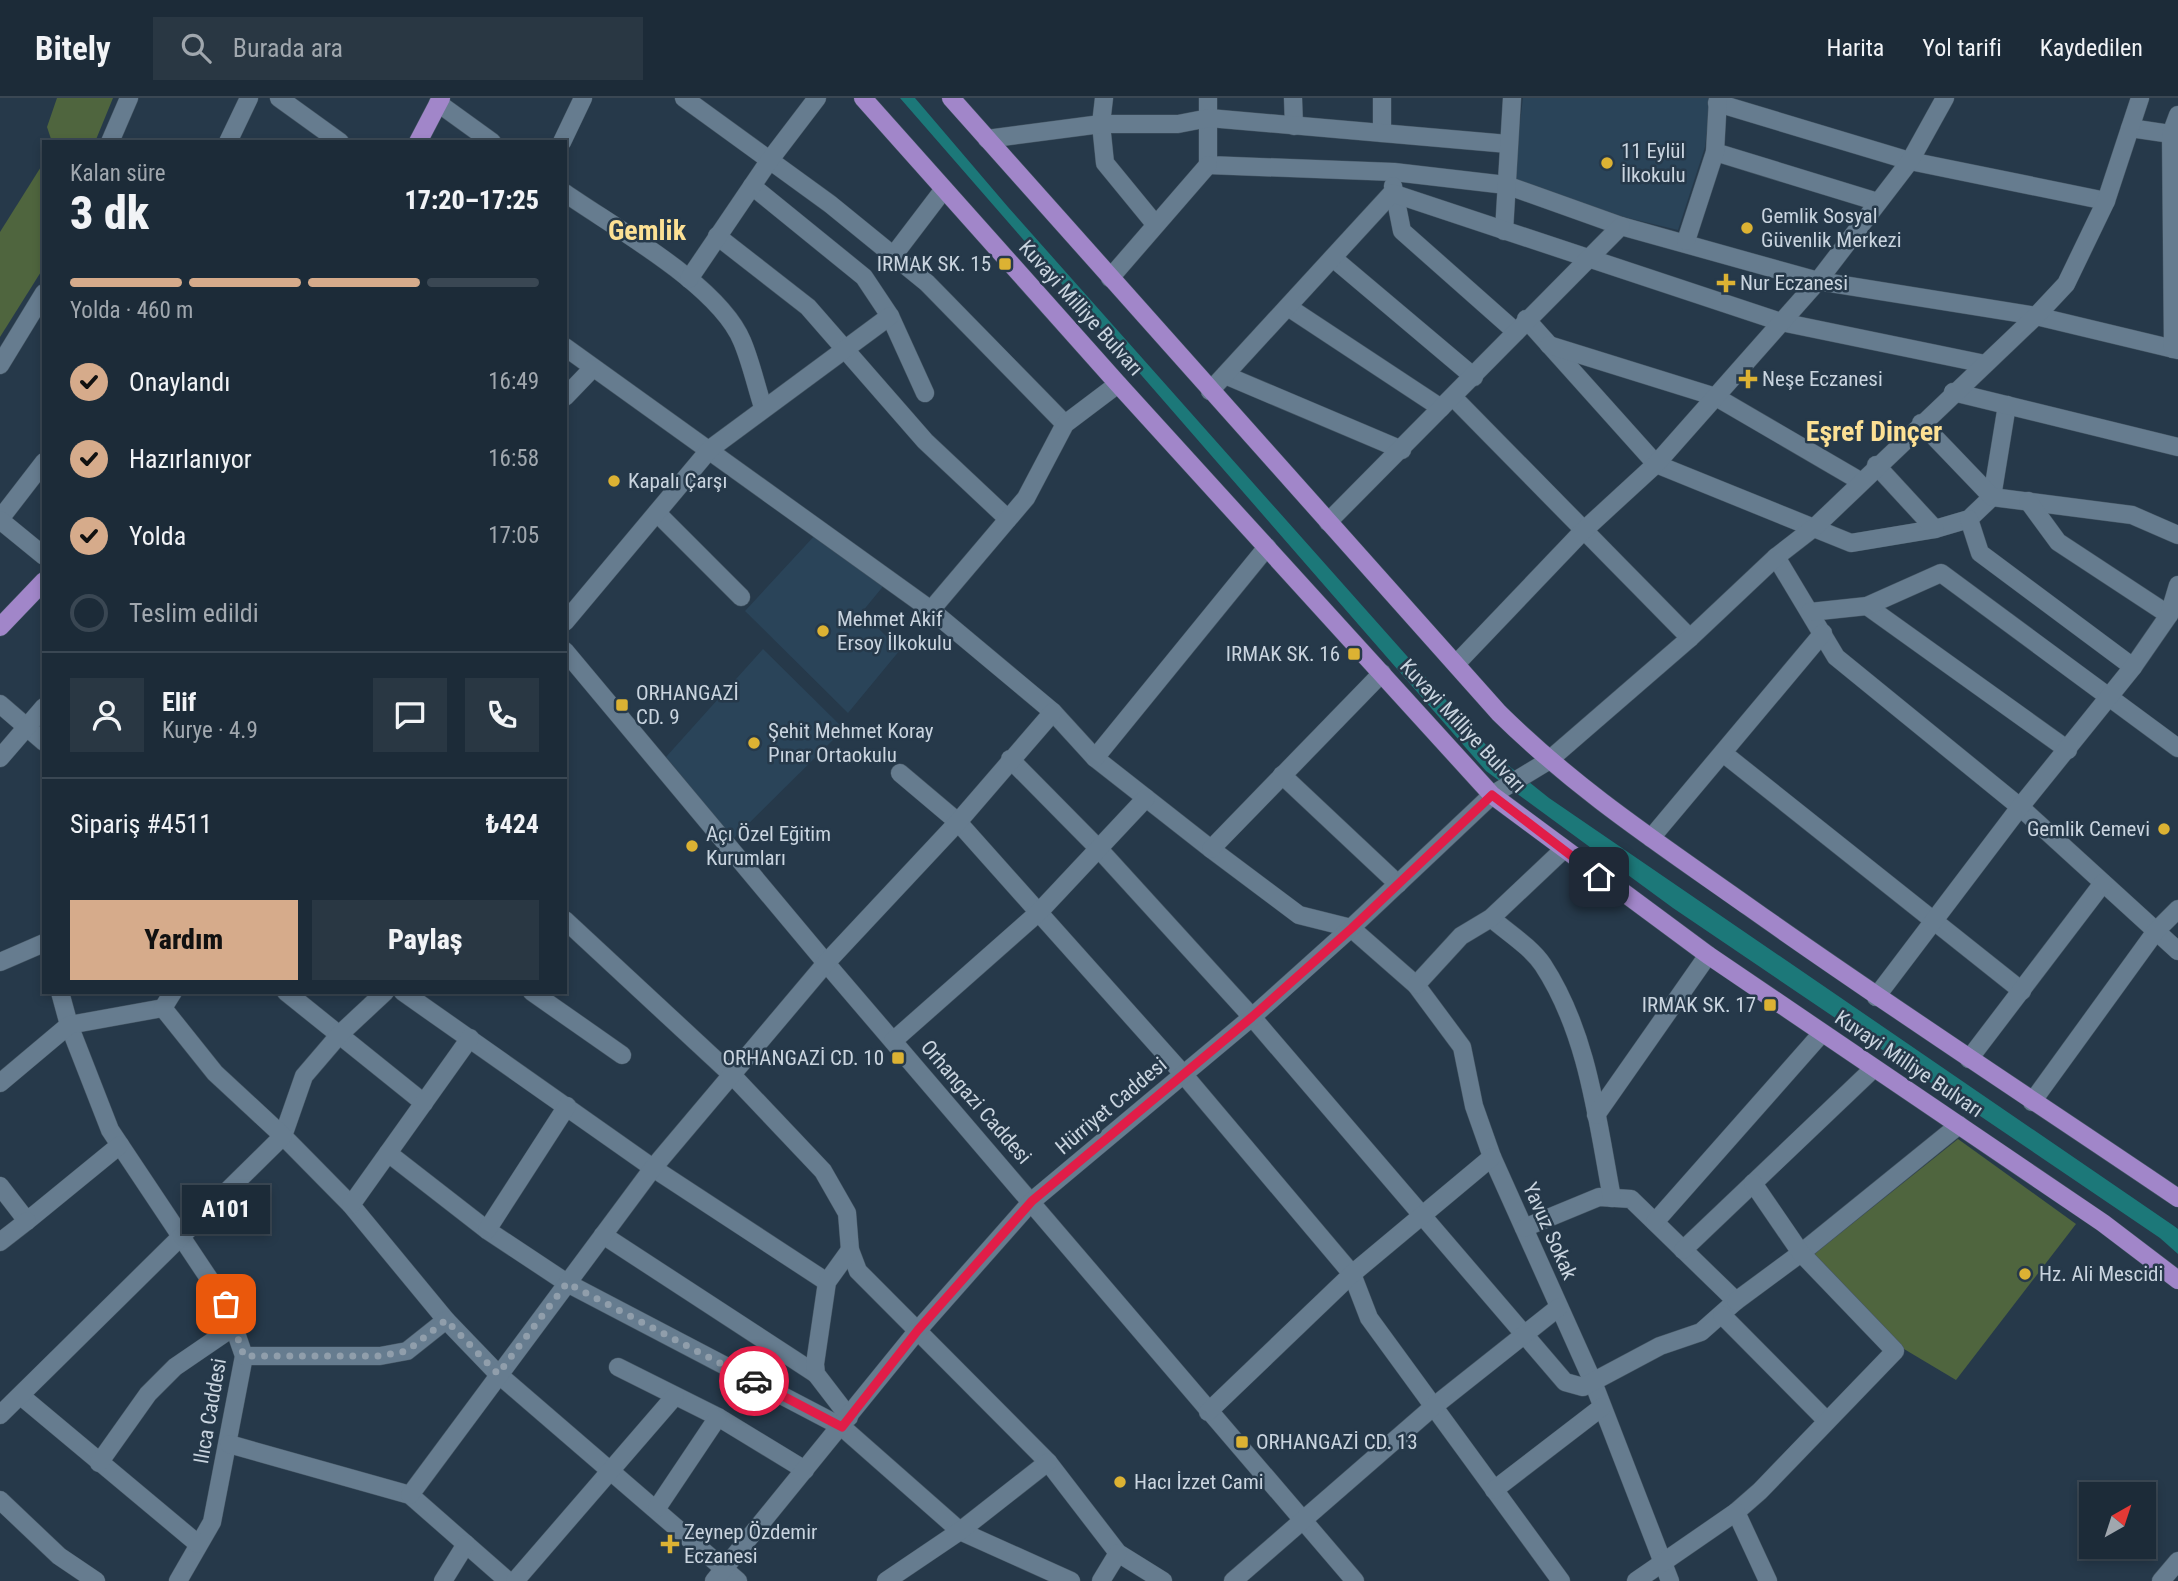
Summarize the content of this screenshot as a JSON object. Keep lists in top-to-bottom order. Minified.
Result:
{"streets":{"main road":["Kuvayi Milliye Bulvarı"],"street":["Orhangazi Caddesi","Hürriyet Caddesi","Yavuz Sokak","Ilıca Caddesi"]},"crossings":[["Kuvayi Milliye Bulvarı","Hürriyet Caddesi"],["Orhangazi Caddesi","Hürriyet Caddesi"],["Hürriyet Caddesi","Yavuz Sokak"]],"districts":["Gemlik","Eşref Dinçer"],"places":{"other":["11 Eylül İlkokulu","Gemlik Sosyal Güvenlik Merkezi","Kapalı Çarşı","Mehmet Akif Ersoy İlkokulu","Şehit Mehmet Koray Pınar Ortaokulu","Gemlik Cemevi","Açı Özel Eğitim Kurumları","Hz. Ali Mescidi","A101","Hacı İzzet Cami"],"transit":["IRMAK SK. 15","IRMAK SK. 16","ORHANGAZİ CD. 9","IRMAK SK. 17","ORHANGAZİ CD. 10","ORHANGAZİ CD. 13"],"health":["Nur Eczanesi","Neşe Eczanesi","Zeynep Özdemir Eczanesi"]},"north":"top right","page":{"header":"Bitely","search":"Burada ara","nav":["Harita","Yol tarifi","Kaydedilen"],"heading":["3 dk","Kalan süre","17:20–17:25"],"panel":["Elif","Kurye · 4.9","Sipariş #4511","₺424"],"bar":"Yolda · 460 m","list":[["Onaylandı","16:49"],["Hazırlanıyor","16:58"],["Yolda","17:05"],"Teslim edildi"],"buttons":["Yardım","Paylaş"],"bubble":"A101"}}
